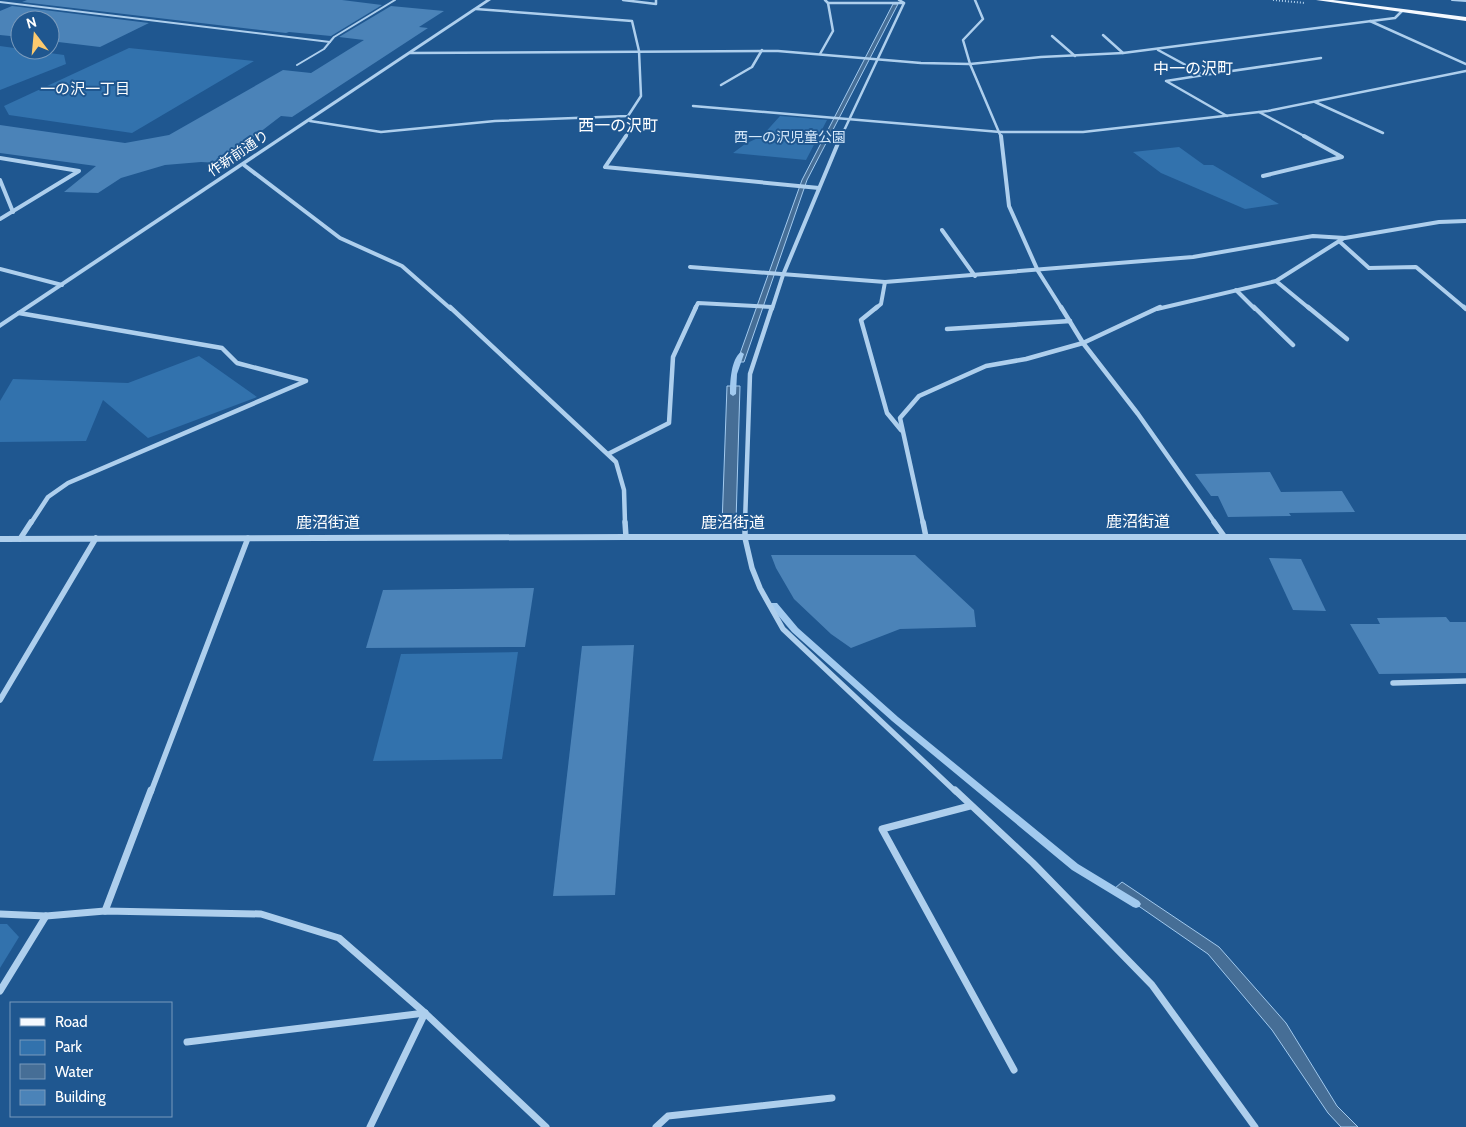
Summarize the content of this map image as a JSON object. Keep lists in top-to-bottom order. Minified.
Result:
{"streets":{"street":["作新前通り","鹿沼街道"]},"districts":["中一の沢町","一の沢一丁目","西一の沢町"],"parks":["西一の沢児童公園"],"legend":["Road","Park","Water","Building"],"north":"top"}
